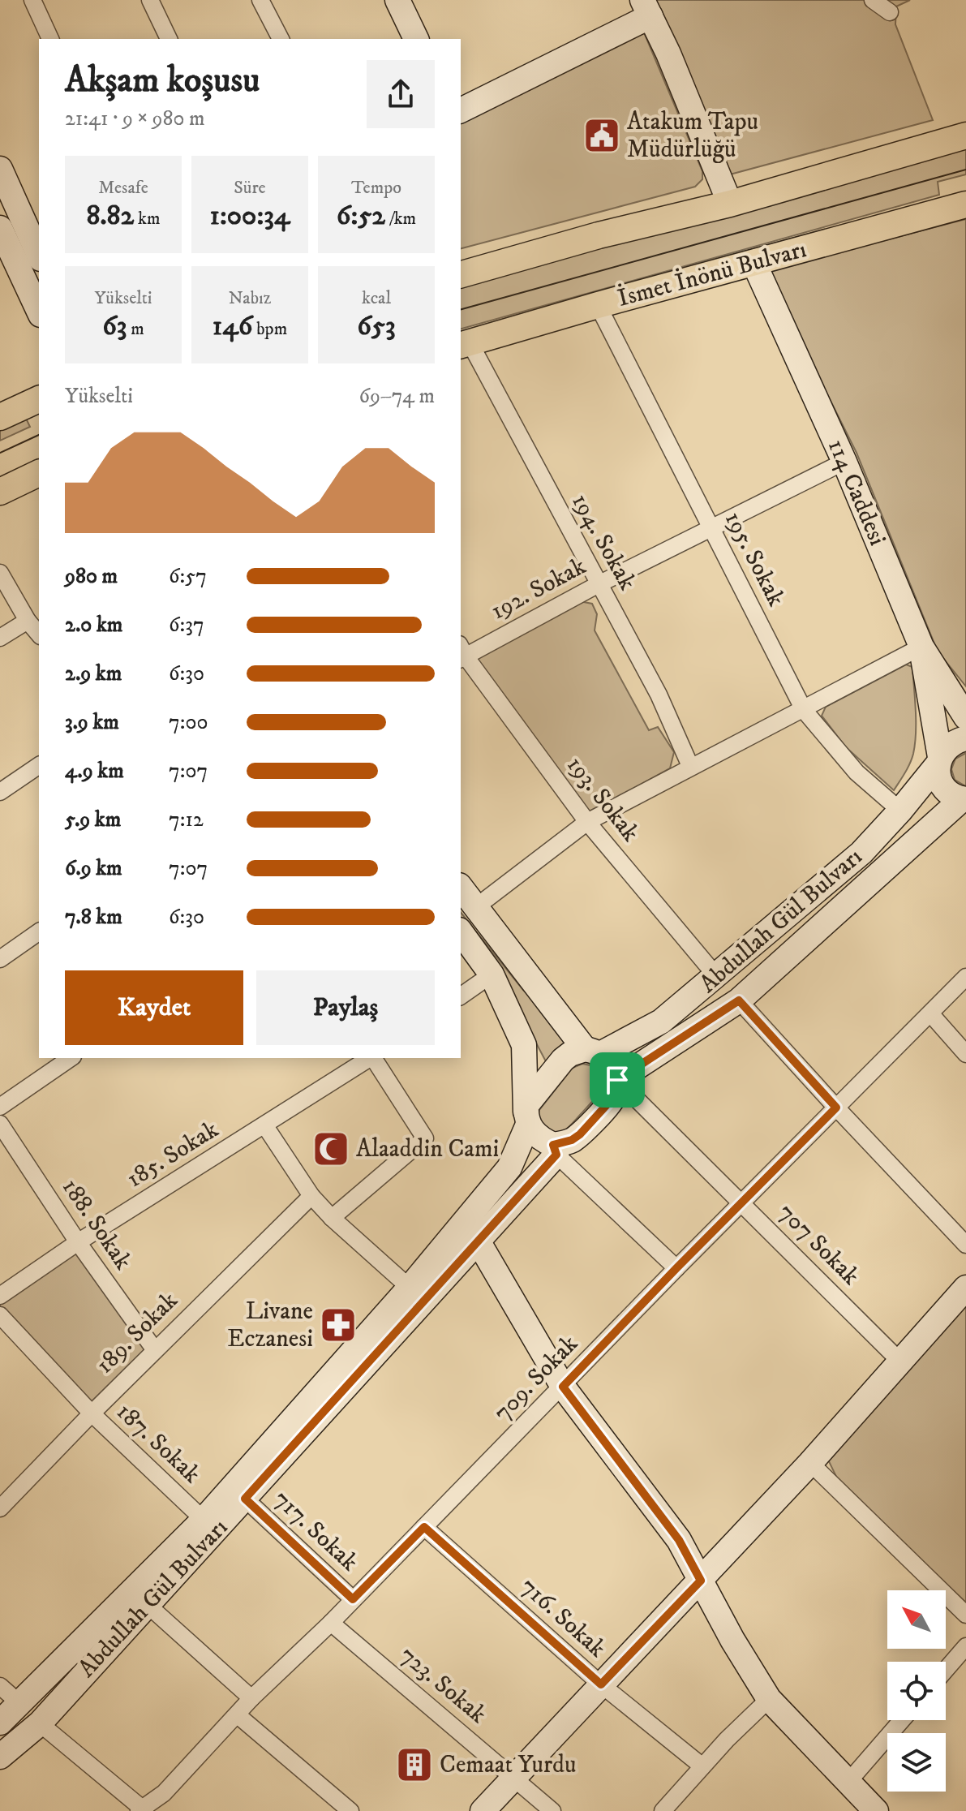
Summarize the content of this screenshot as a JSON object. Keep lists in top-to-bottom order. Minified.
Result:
{"streets":{"main road":["İsmet İnönü Bulvarı","114 Caddesi","Abdullah Gül Bulvarı"],"street":["194. Sokak","195. Sokak","192. Sokak","193. Sokak","185. Sokak","188. Sokak","707 Sokak","189. Sokak","709. Sokak","187. Sokak","717. Sokak","716. Sokak","723. Sokak"]},"crossings":[["İsmet İnönü Bulvarı","114 Caddesi"],["İsmet İnönü Bulvarı","194. Sokak"],["İsmet İnönü Bulvarı","195. Sokak"],["114 Caddesi","192. Sokak"],["194. Sokak","192. Sokak"],["195. Sokak","192. Sokak"],["195. Sokak","Abdullah Gül Bulvarı"],["192. Sokak","193. Sokak"],["193. Sokak","Abdullah Gül Bulvarı"],["Abdullah Gül Bulvarı","707 Sokak"],["Abdullah Gül Bulvarı","187. Sokak"],["Abdullah Gül Bulvarı","717. Sokak"],["185. Sokak","188. Sokak"],["188. Sokak","189. Sokak"],["707 Sokak","709. Sokak"],["189. Sokak","187. Sokak"],["709. Sokak","717. Sokak"],["709. Sokak","716. Sokak"],["709. Sokak","723. Sokak"]],"places":{"public building":["Atakum Tapu Müdürlüğü"],"mosque":["Alaaddin Cami"],"pharmacy":["Livane Eczanesi"],"building":["Cemaat Yurdu"]},"north":"top left","page":{"heading":["Akşam koşusu","21:41 · 9 × 980 m"],"stats":[["Mesafe","8.82 km"],["Süre","1:00:34"],["Tempo","6:52 /km"],["Yükselti","63 m"],["Nabız","146 bpm"],["kcal","653"]],"chart":["Yükselti","69–74 m"],"list":[{"name":"980 m","note":"6:57"},{"name":"2.0 km","note":"6:37"},{"name":"2.9 km","note":"6:30"},{"name":"3.9 km","note":"7:00"},{"name":"4.9 km","note":"7:07"},{"name":"5.9 km","note":"7:12"},{"name":"6.9 km","note":"7:07"},{"name":"7.8 km","note":"6:30"}],"buttons":["Kaydet","Paylaş"]}}
